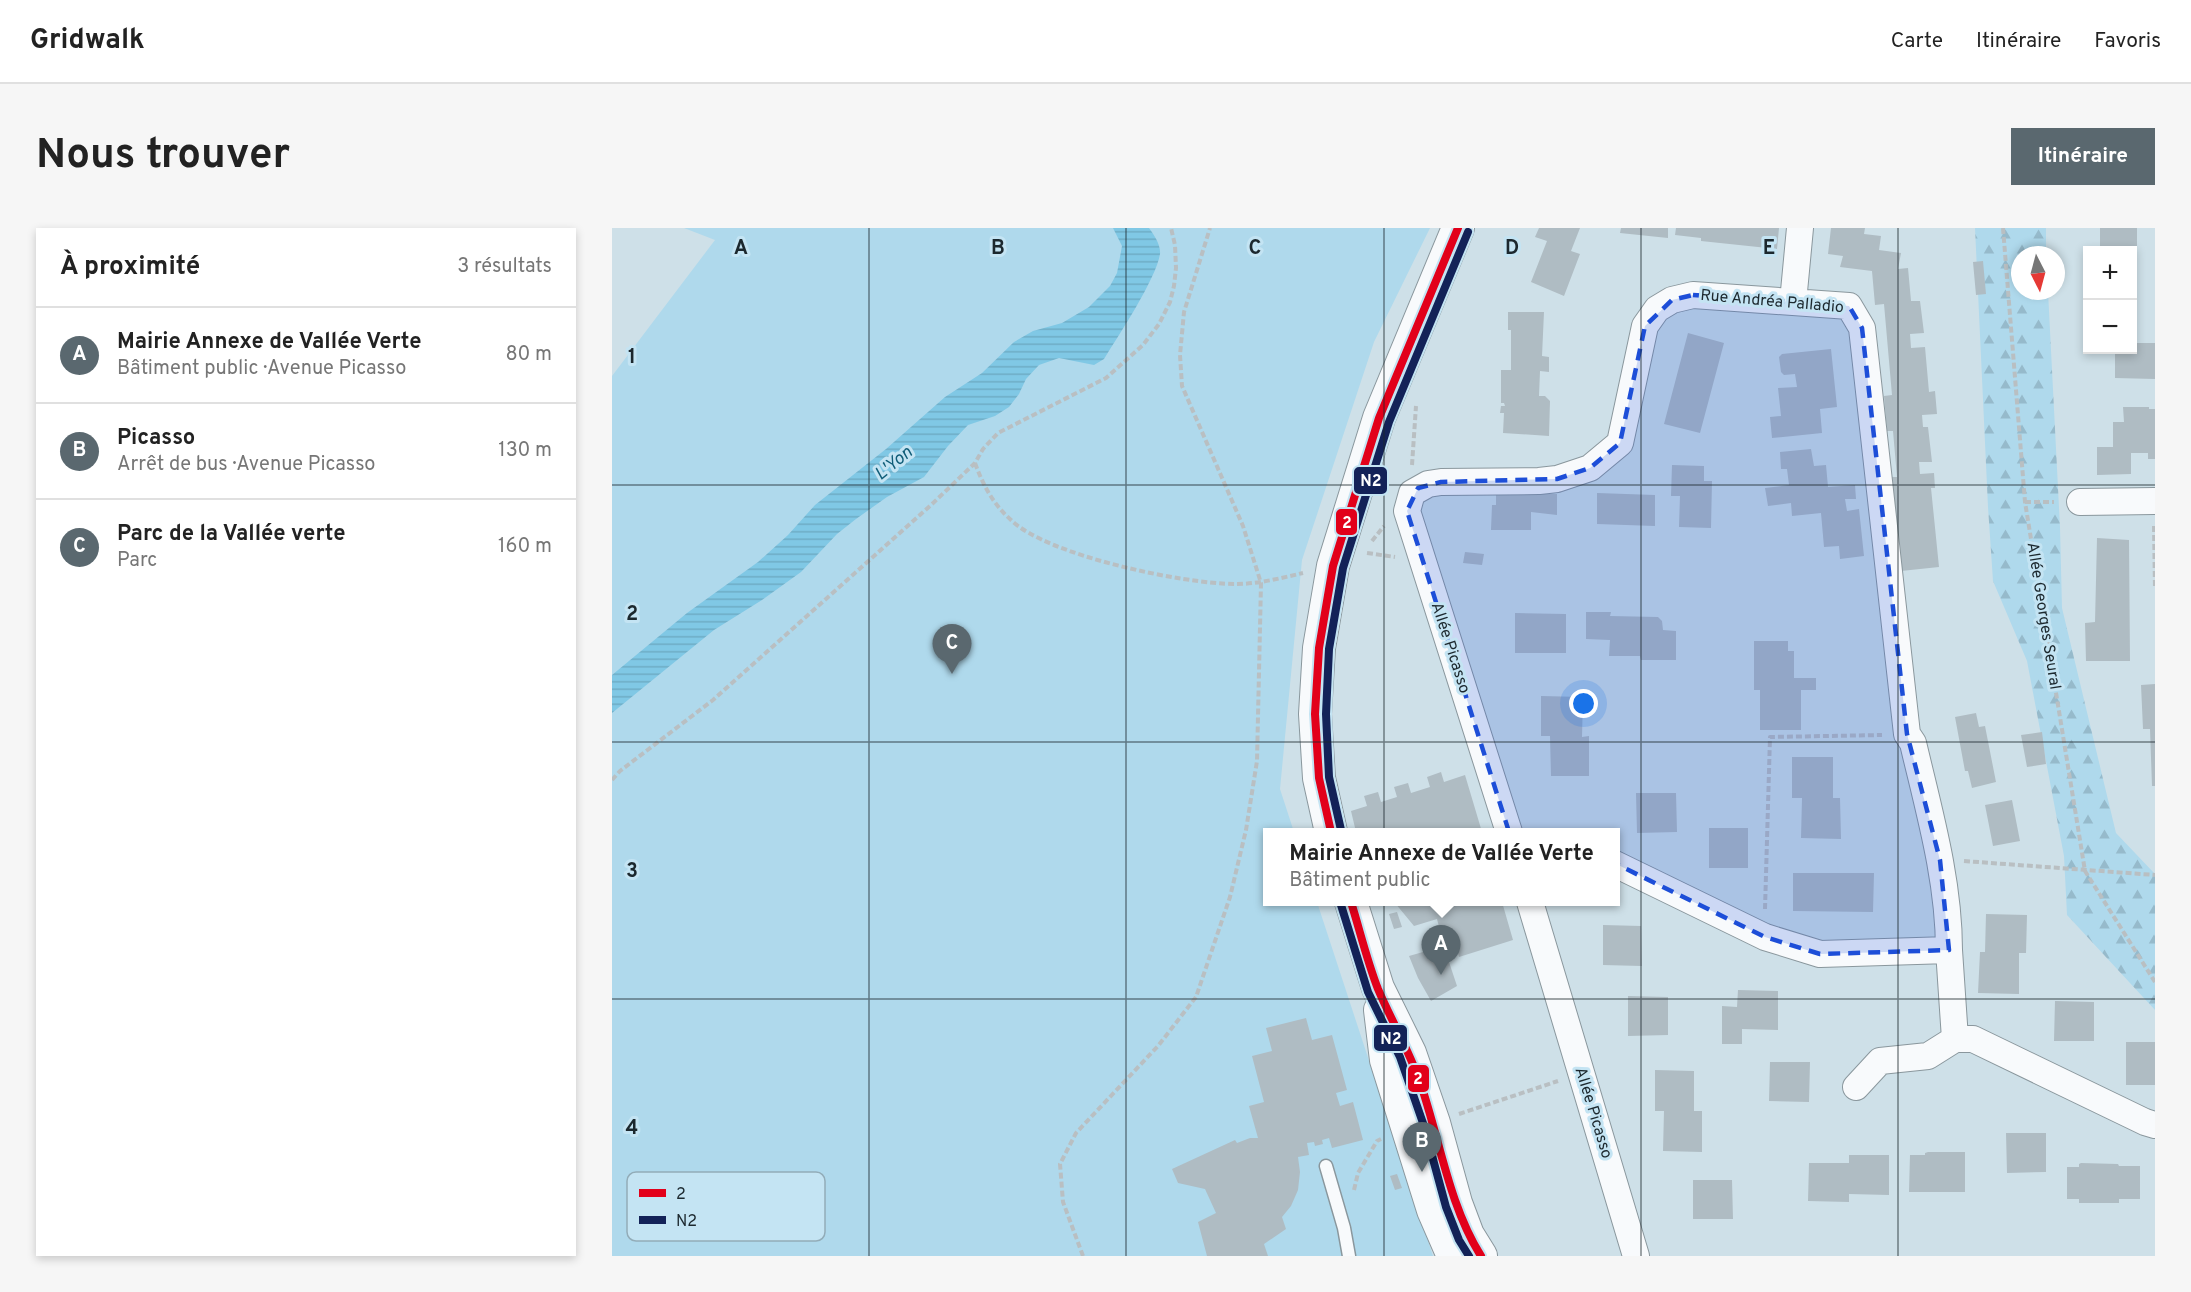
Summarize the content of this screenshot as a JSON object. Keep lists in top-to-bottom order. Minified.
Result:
{"streets":{"street":["Rue Andréa Palladio","Allée Picasso"],"path":["Allée Georges Seural"]},"crossings":[["Rue Andréa Palladio","Allée Picasso"]],"water":["L'Yon"],"lines":["transit line 2","transit line N2"],"legend":["2","N2"],"north":"bottom","page":{"header":"Gridwalk","nav":["Carte","Itinéraire","Favoris"],"buttons":"Itinéraire","title":"Nous trouver","heading":["À proximité","3 résultats"],"map_buttons":["+","−"],"list":[{"mark":"A","name":"Mairie Annexe de Vallée Verte","note":"Bâtiment public · Avenue Picasso","value":"80 m"},{"mark":"B","name":"Picasso","note":"Arrêt de bus · Avenue Picasso","value":"130 m"},{"mark":"C","name":"Parc de la Vallée verte","note":"Parc","value":"160 m"}],"pins":["C","A","B"],"popup":["Mairie Annexe de Vallée Verte","Bâtiment public"]},"grid":{"columns":["A","B","C","D","E"],"rows":["1","2","3","4"]}}
